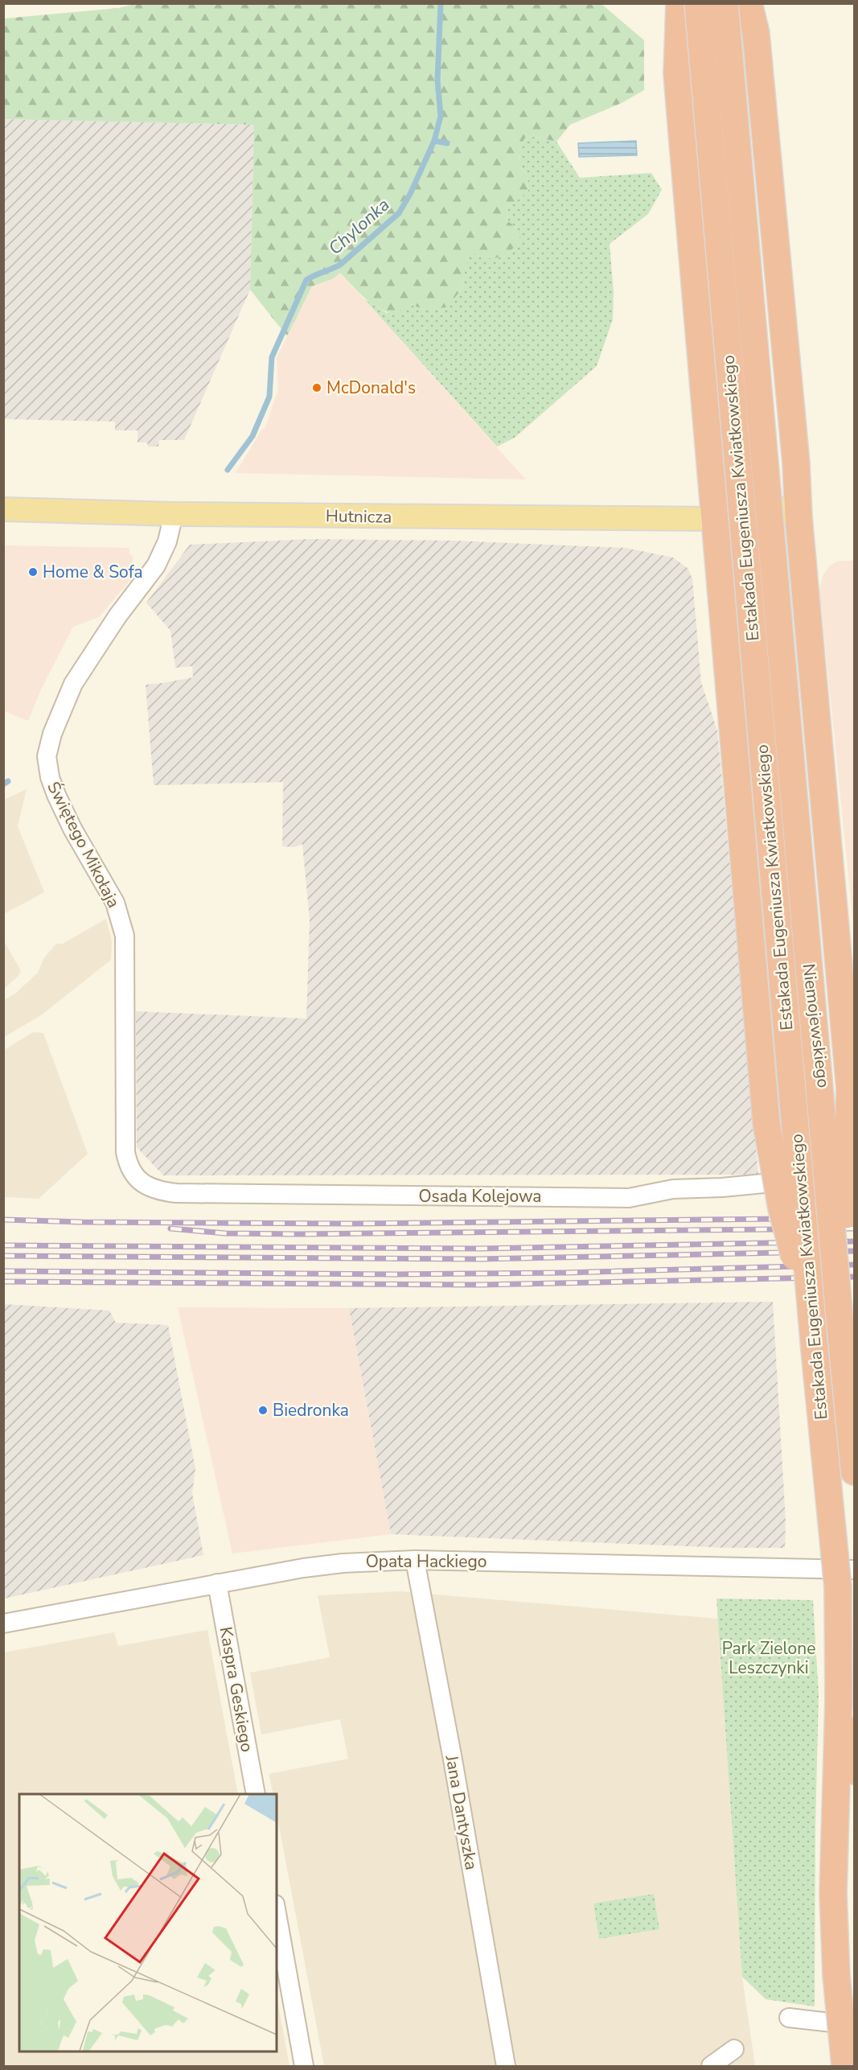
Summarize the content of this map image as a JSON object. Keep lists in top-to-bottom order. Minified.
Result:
{"streets":{"highway":["Estakada Eugeniusza Kwiatkowskiego"],"main road":["Hutnicza"],"street":["Świętego Mikołaja","Niemojewskiego","Osada Kolejowa","Opata Hackiego","Kaspra Geskiego","Jana Dantyszka"]},"crossings":[["Estakada Eugeniusza Kwiatkowskiego","Opata Hackiego"],["Hutnicza","Świętego Mikołaja"],["Świętego Mikołaja","Osada Kolejowa"],["Niemojewskiego","Osada Kolejowa"],["Opata Hackiego","Kaspra Geskiego"],["Opata Hackiego","Jana Dantyszka"]],"water":["Chylonka"],"parks":["Park Zielone Leszczynki"],"places":["McDonald's","Home & Sofa","Biedronka"]}
